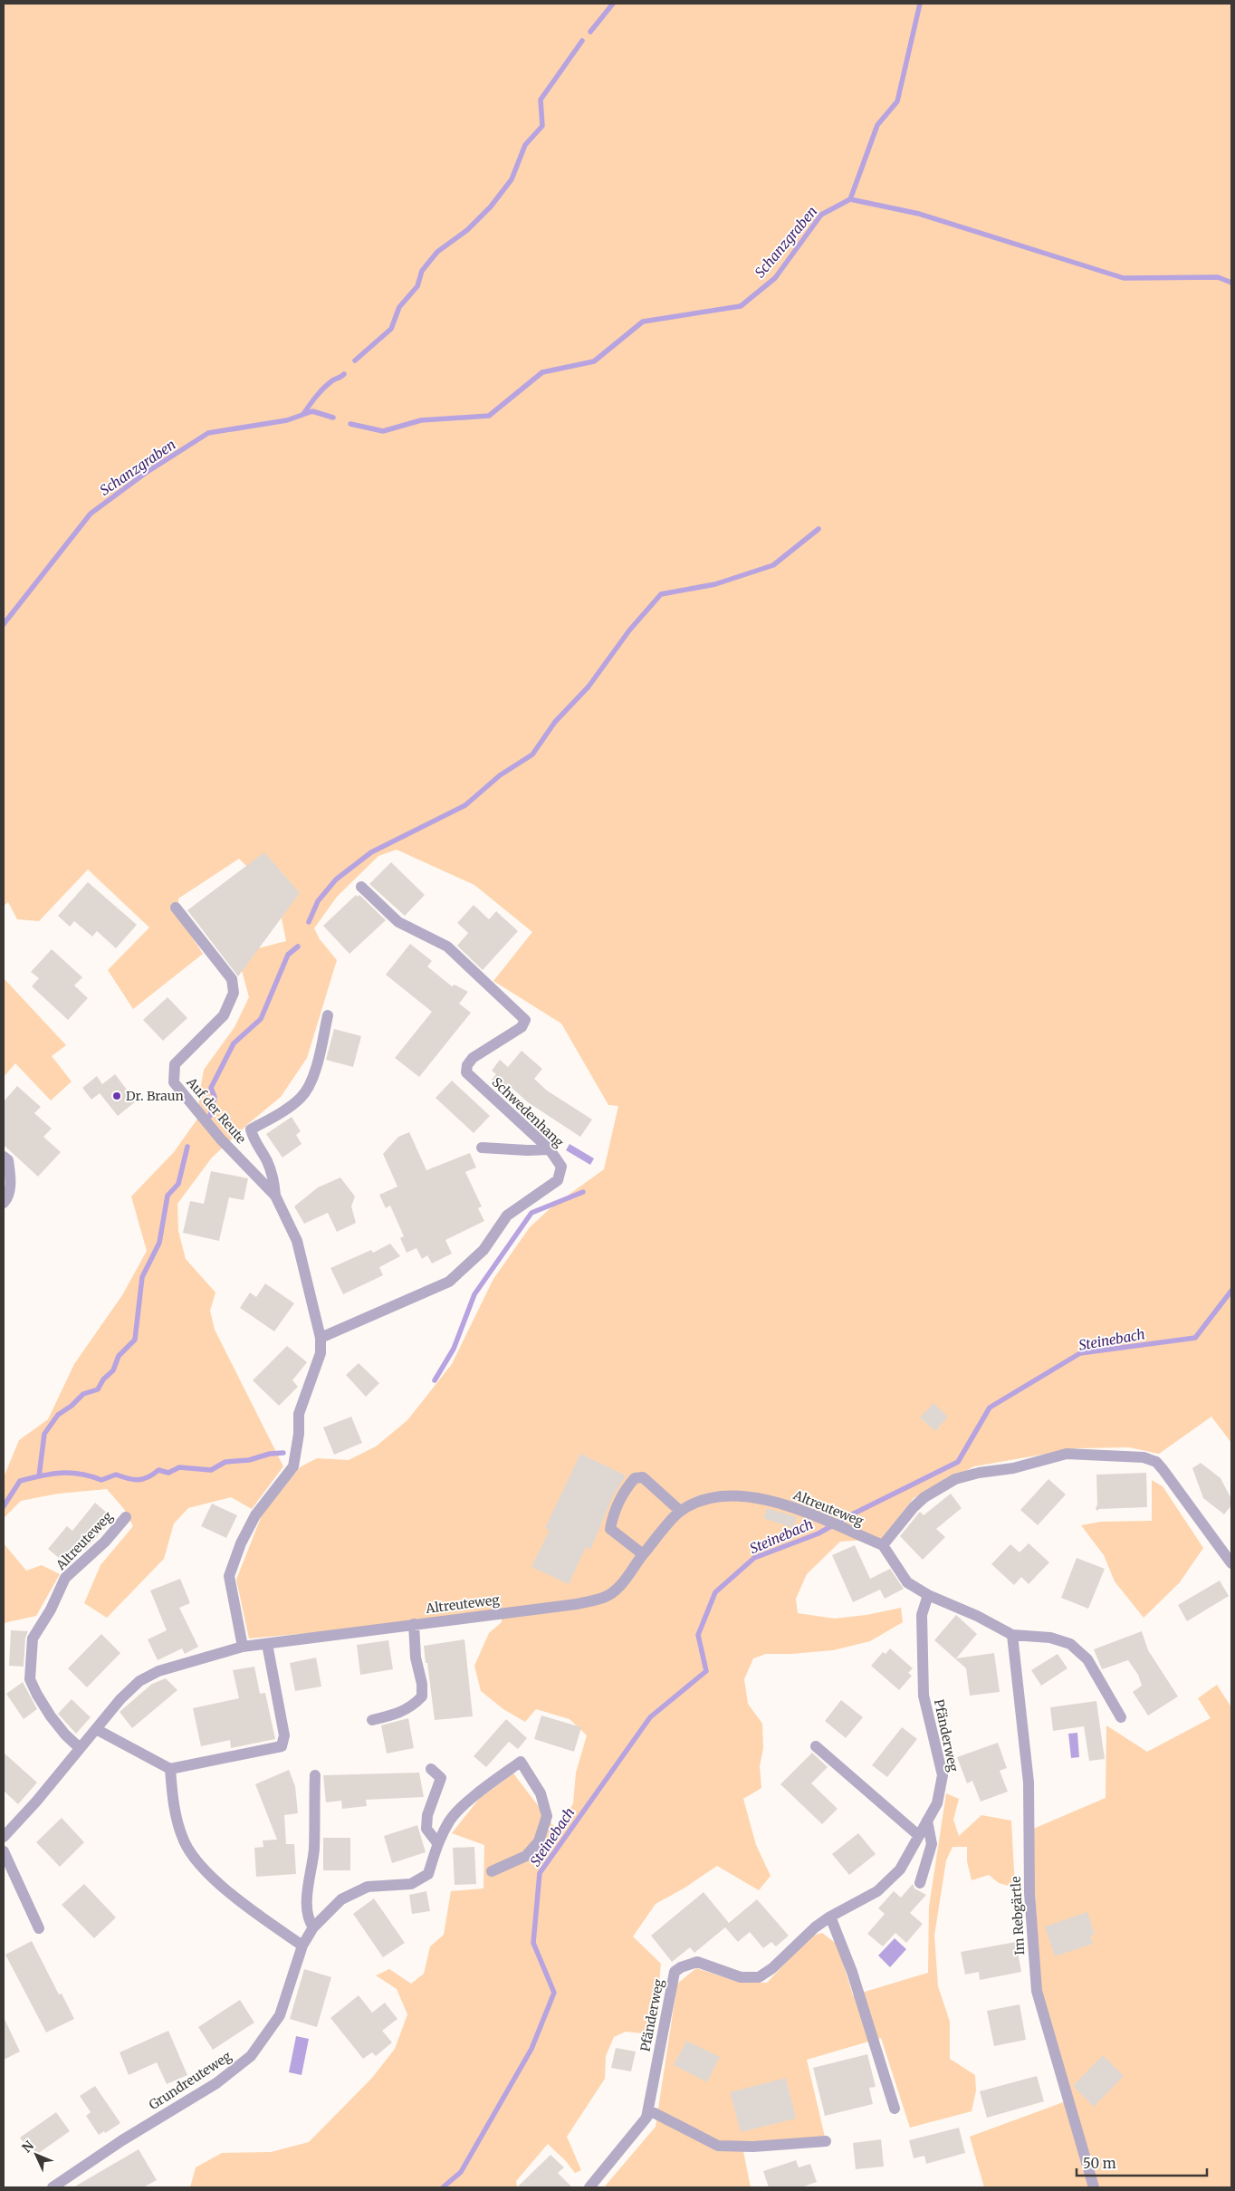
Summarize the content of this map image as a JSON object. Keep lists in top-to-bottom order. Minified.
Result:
{"streets":{"street":["Auf der Reute","Schwedenhang","Altreuteweg","Pfänderweg","Im Rebgärtle","Grundreuteweg"]},"crossings":[["Auf der Reute","Schwedenhang"],["Auf der Reute","Altreuteweg"]],"water":["Schanzgraben","Steinebach"],"places":["Dr. Braun"],"scale_bar":"50 m","north":"top left"}
